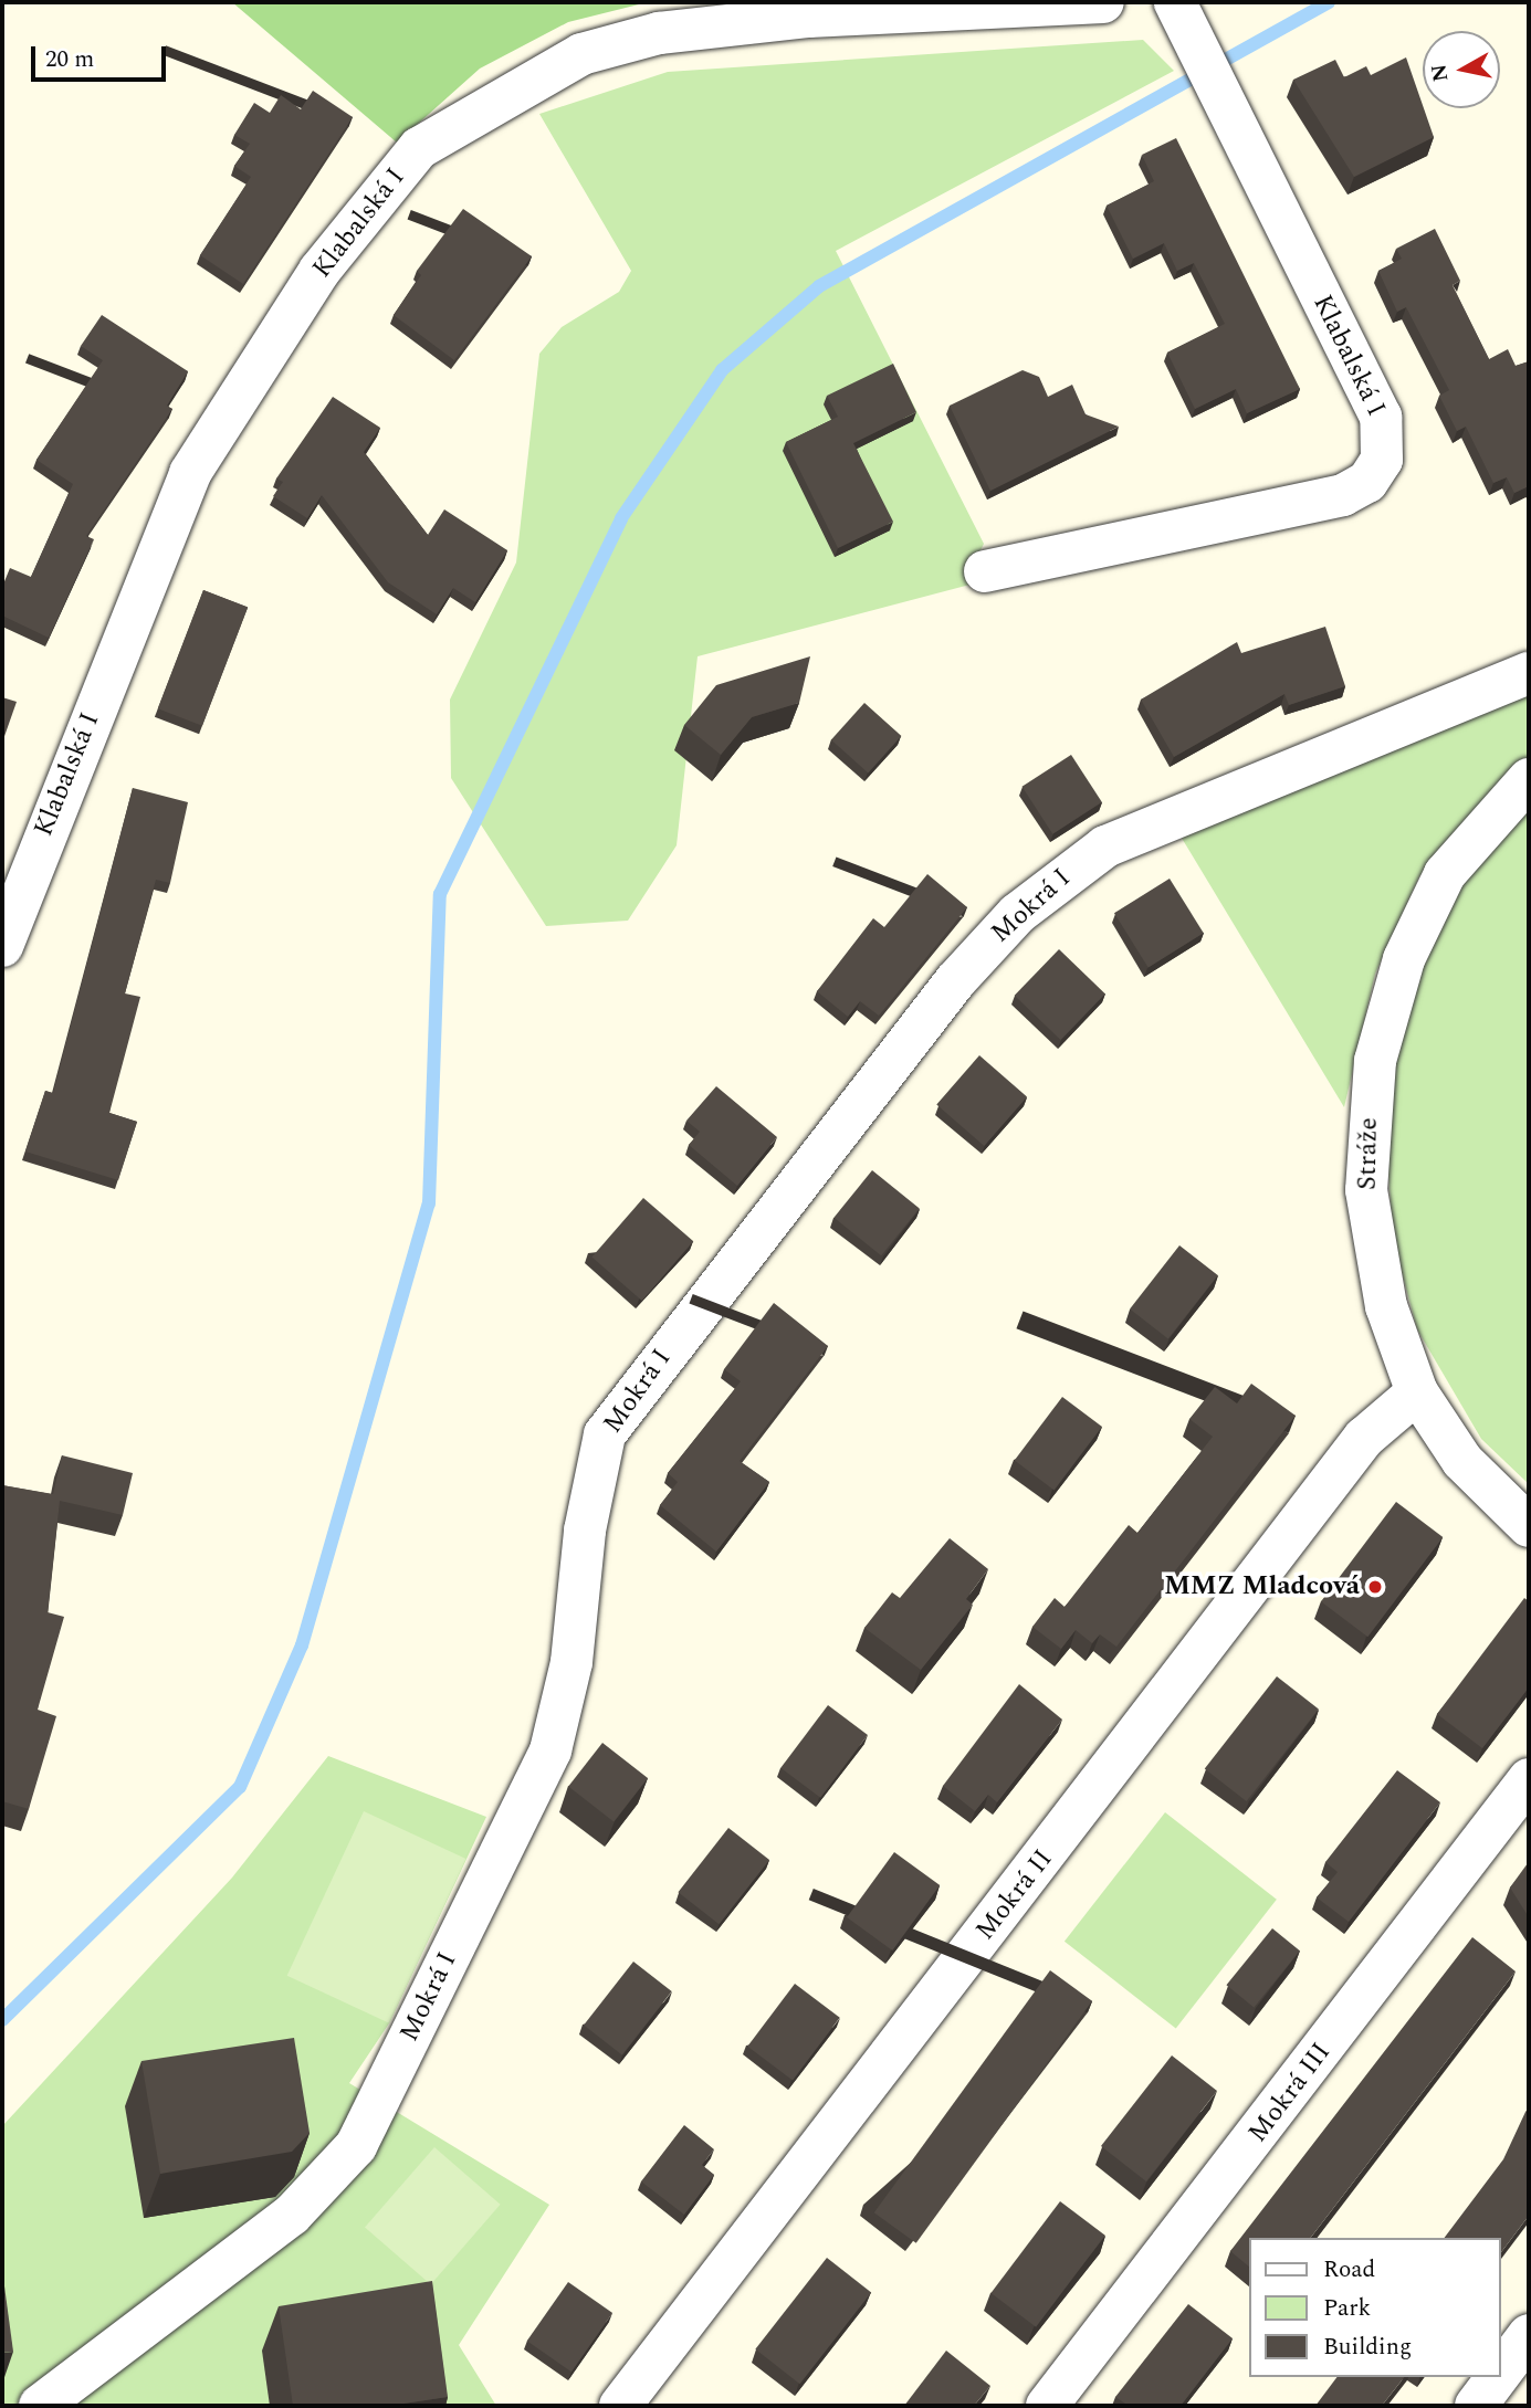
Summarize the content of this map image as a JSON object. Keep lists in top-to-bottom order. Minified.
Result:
{"streets":{"street":["Klabalská I","Mokrá I","Stráže","Mokrá II","Mokrá III"]},"crossings":[["Stráže","Mokrá II"]],"places":["MMZ Mladcová"],"legend":["Road","Park","Building"],"scale_bar":"20 m","north":"left"}
